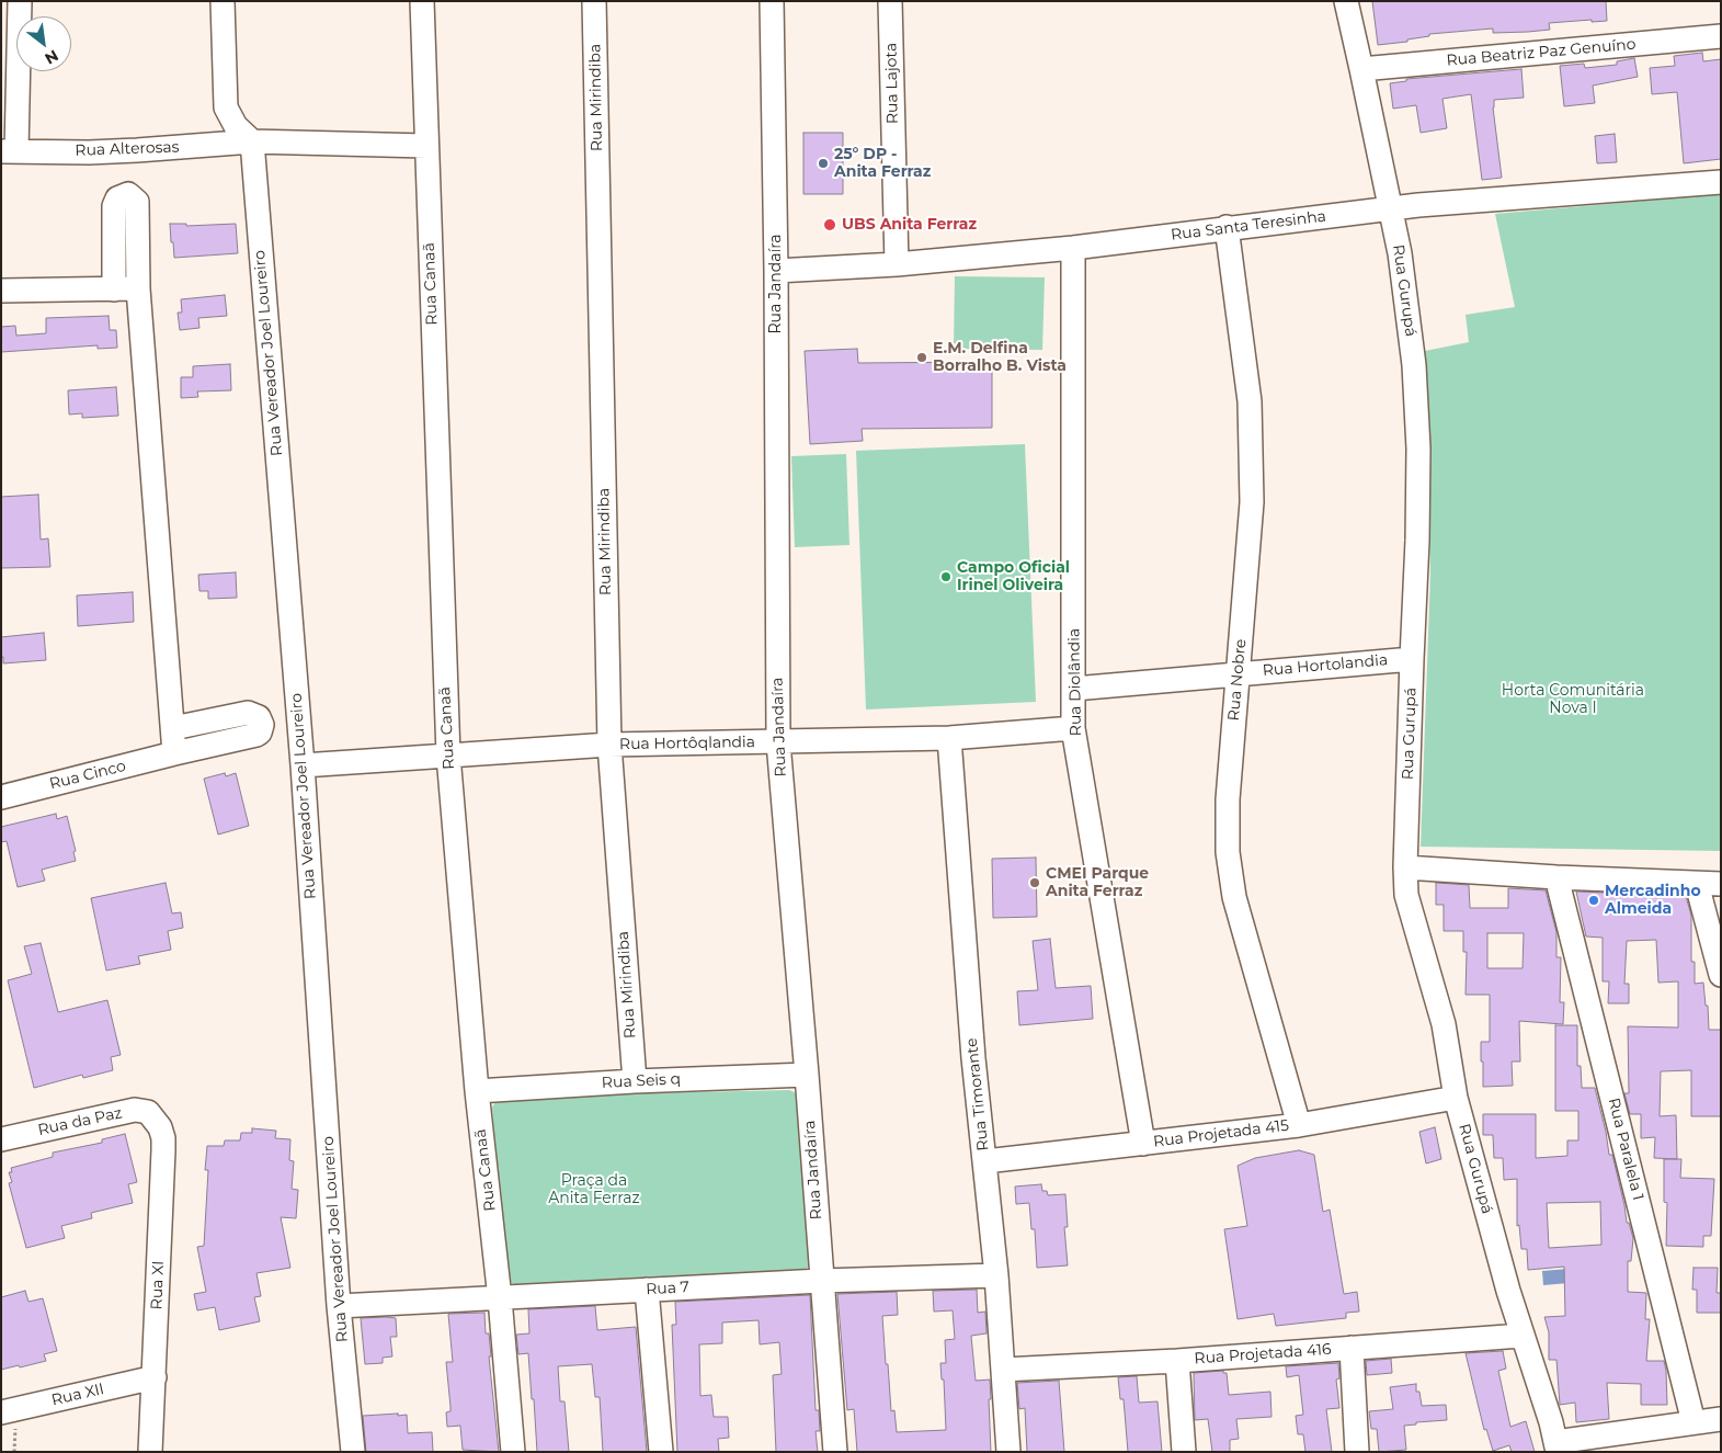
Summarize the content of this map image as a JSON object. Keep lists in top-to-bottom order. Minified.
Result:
{"streets":{"street":["Rua Beatriz Paz Genuíno","Rua Lajota","Rua Mirindiba","Rua Alterosas","Rua Santa Teresinha","Rua Canaã","Rua Jandaíra","Rua Gurupá","Rua Vereador Joel Loureiro","Rua Hortolandia","Rua Nobre","Rua Diolândia","Rua Hortôqlandia","Rua Cinco","Rua Seis q","Rua Timorante","Rua da Paz","Rua Projetada 415","Rua Paralela 1","Rua XI","Rua 7","Rua Projetada 416","Rua XII"]},"crossings":[["Rua Beatriz Paz Genuíno","Rua Gurupá"],["Rua Lajota","Rua Santa Teresinha"],["Rua Mirindiba","Rua Hortôqlandia"],["Rua Mirindiba","Rua Seis q"],["Rua Alterosas","Rua Vereador Joel Loureiro"],["Rua Santa Teresinha","Rua Jandaíra"],["Rua Santa Teresinha","Rua Gurupá"],["Rua Santa Teresinha","Rua Nobre"],["Rua Santa Teresinha","Rua Diolândia"],["Rua Canaã","Rua Hortôqlandia"],["Rua Canaã","Rua Seis q"],["Rua Canaã","Rua 7"],["Rua Jandaíra","Rua Hortôqlandia"],["Rua Jandaíra","Rua Seis q"],["Rua Jandaíra","Rua 7"],["Rua Gurupá","Rua Hortolandia"],["Rua Gurupá","Rua Projetada 415"],["Rua Gurupá","Rua Projetada 416"],["Rua Vereador Joel Loureiro","Rua Hortôqlandia"],["Rua Vereador Joel Loureiro","Rua 7"],["Rua Hortolandia","Rua Nobre"],["Rua Hortolandia","Rua Diolândia"],["Rua Nobre","Rua Projetada 415"],["Rua Diolândia","Rua Hortôqlandia"],["Rua Diolândia","Rua Projetada 415"],["Rua Hortôqlandia","Rua Timorante"],["Rua Timorante","Rua Projetada 415"],["Rua Timorante","Rua 7"],["Rua Timorante","Rua Projetada 416"],["Rua da Paz","Rua XI"],["Rua XI","Rua XII"]],"parks":["Horta Comunitária Nova I","Praça da Anita Ferraz"],"places":["25° DP - Anita Ferraz","UBS Anita Ferraz","E.M. Delfina Borralho B. Vista","Campo Oficial Irinel Oliveira","CMEI Parque Anita Ferraz","Mercadinho Almeida"],"north":"bottom right"}
